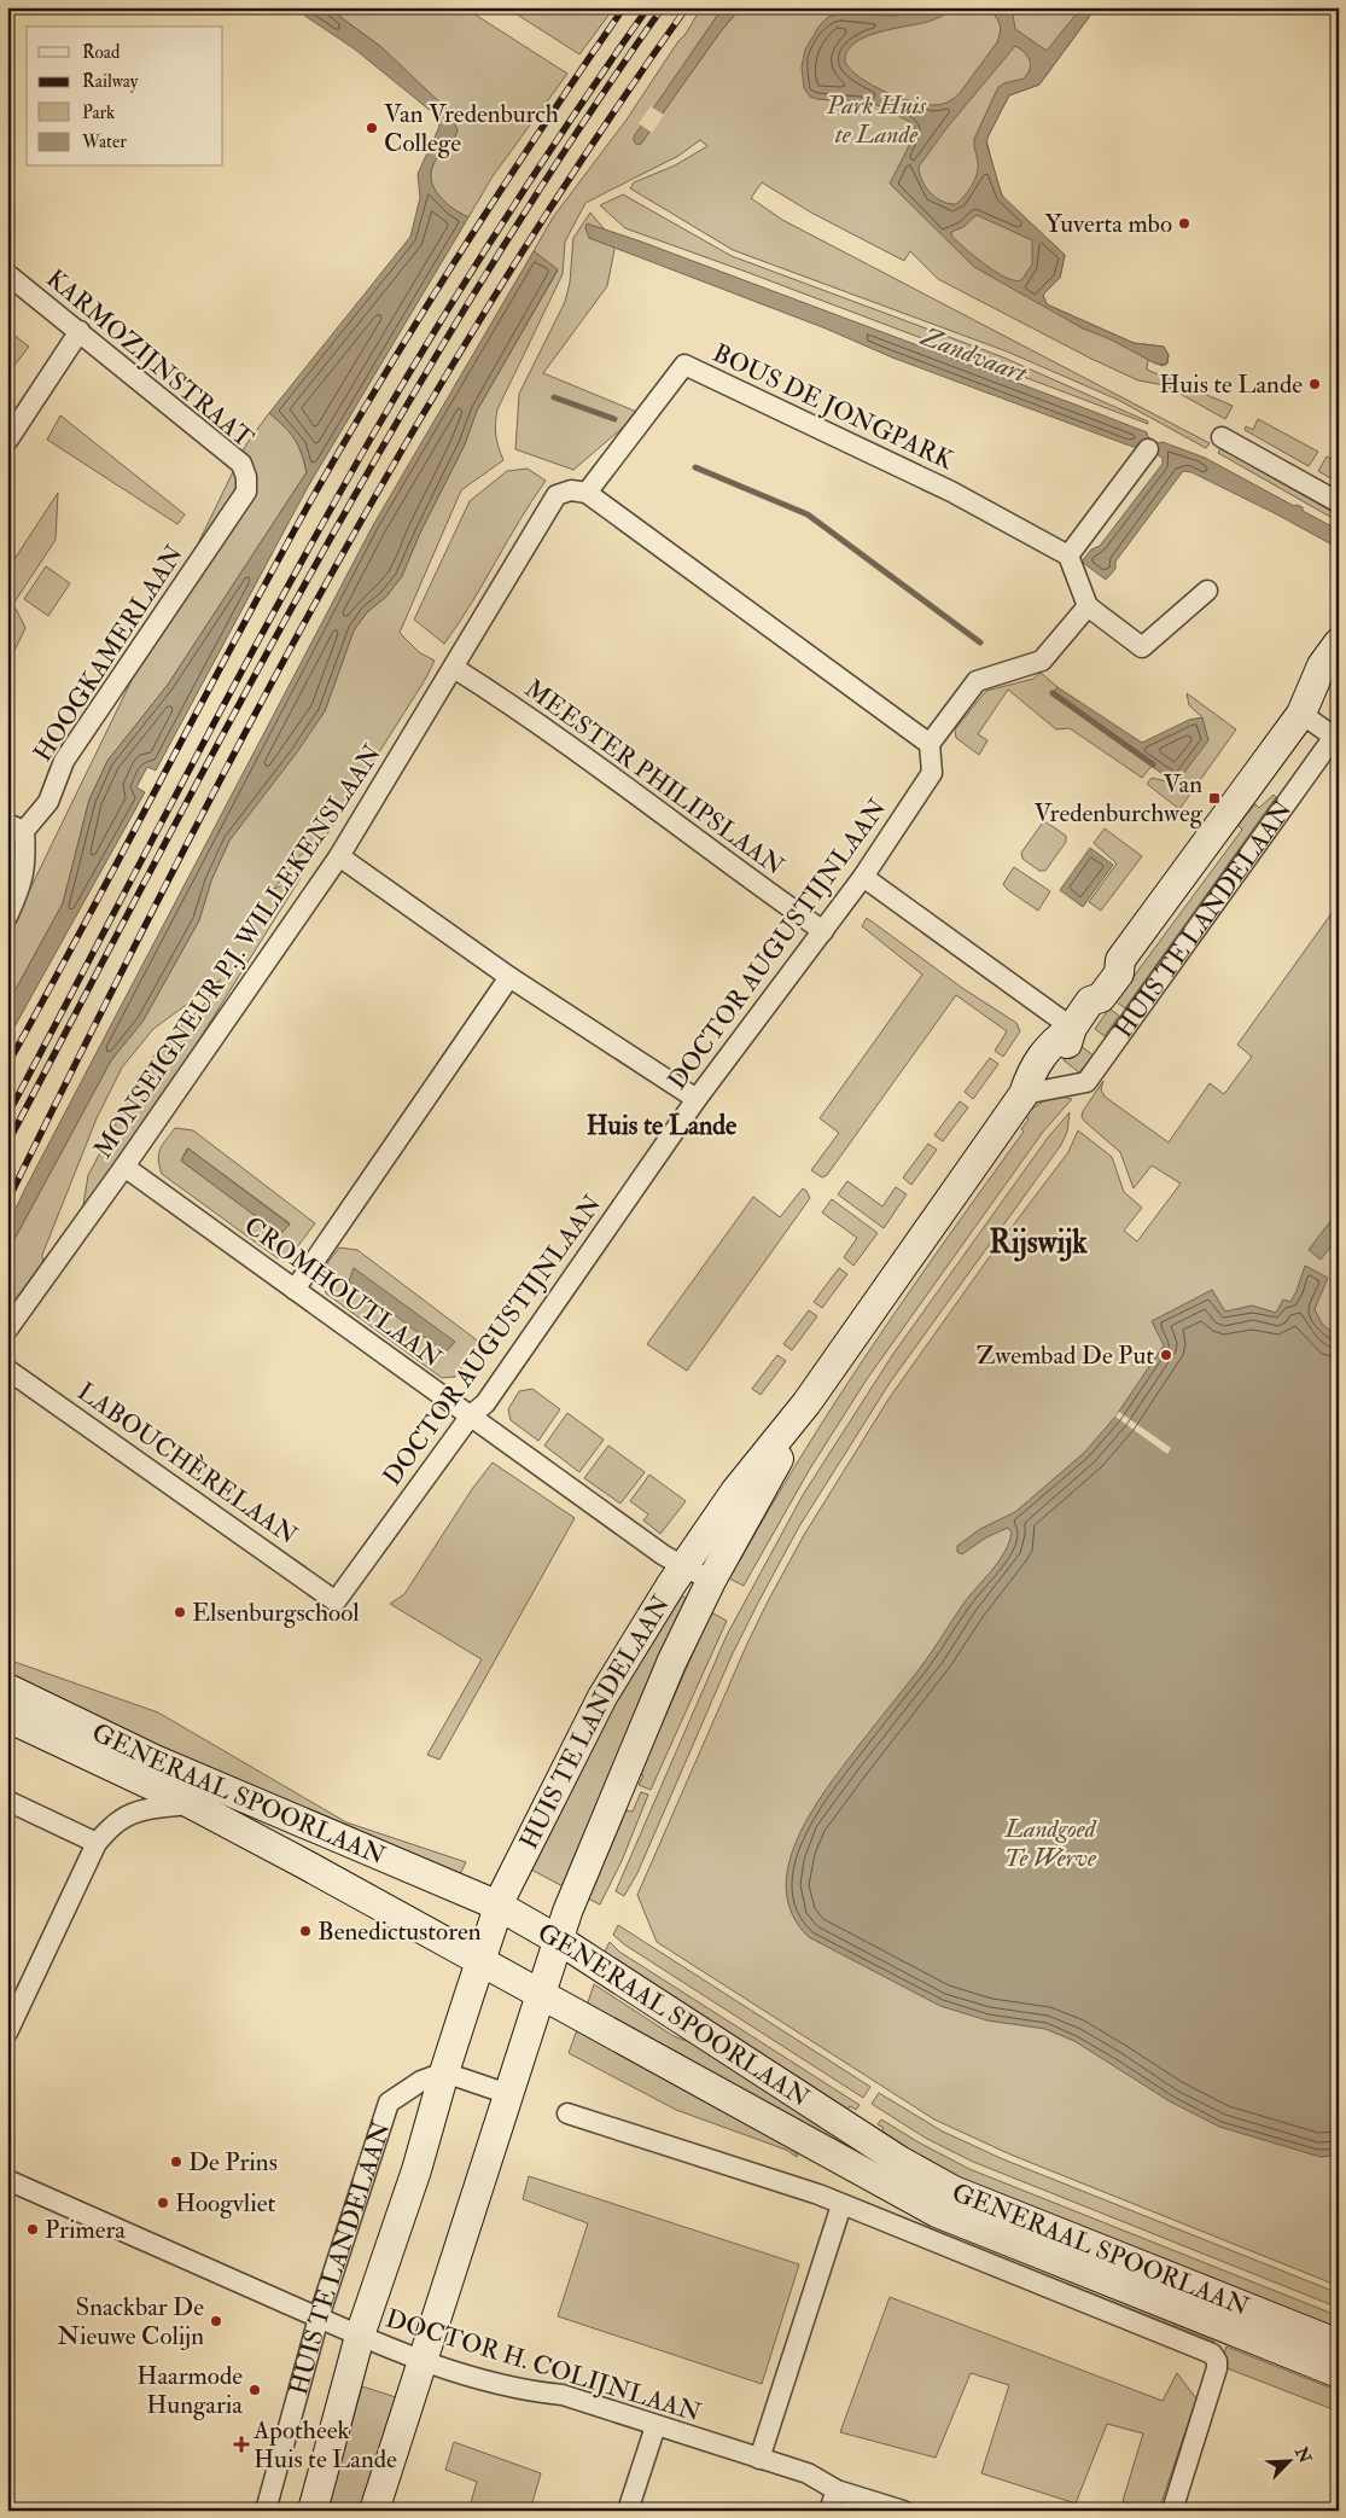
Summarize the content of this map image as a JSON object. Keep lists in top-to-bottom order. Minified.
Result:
{"streets":{"street":["KARMOZIJNSTRAAT","BOUS DE JONGPARK","HOOGKAMERLAAN","MEESTER PHILIPSLAAN","HUIS TE LANDELAAN","DOCTOR AUGUSTIJNLAAN","MONSEIGNEUR P.J. WILLEKENSLAAN","CROMHOUTLAAN","LABOUCHÈRELAAN","GENERAAL SPOORLAAN","DOCTOR H. COLIJNLAAN"]},"crossings":[["KARMOZIJNSTRAAT","HOOGKAMERLAAN"],["BOUS DE JONGPARK","MONSEIGNEUR P.J. WILLEKENSLAAN"],["MEESTER PHILIPSLAAN","DOCTOR AUGUSTIJNLAAN"],["MEESTER PHILIPSLAAN","MONSEIGNEUR P.J. WILLEKENSLAAN"],["HUIS TE LANDELAAN","CROMHOUTLAAN"],["HUIS TE LANDELAAN","GENERAAL SPOORLAAN"],["HUIS TE LANDELAAN","DOCTOR H. COLIJNLAAN"],["DOCTOR AUGUSTIJNLAAN","CROMHOUTLAAN"],["DOCTOR AUGUSTIJNLAAN","LABOUCHÈRELAAN"],["MONSEIGNEUR P.J. WILLEKENSLAAN","CROMHOUTLAAN"]],"districts":["Huis te Lande","Rijswijk"],"water":["Zandvaart"],"parks":["Park Huis te Lande","Landgoed Te Werve"],"places":{"other":["Van Vredenburch College","Yuverta mbo","Huis te Lande","Zwembad De Put","Elsenburgschool","Benedictustoren","De Prins","Hoogvliet","Primera","Snackbar De Nieuwe Colijn","Haarmode Hungaria"],"transit":["Van Vredenburchweg"],"health":["Apotheek Huis te Lande"]},"legend":["Road","Railway","Park","Water"],"north":"top right"}
